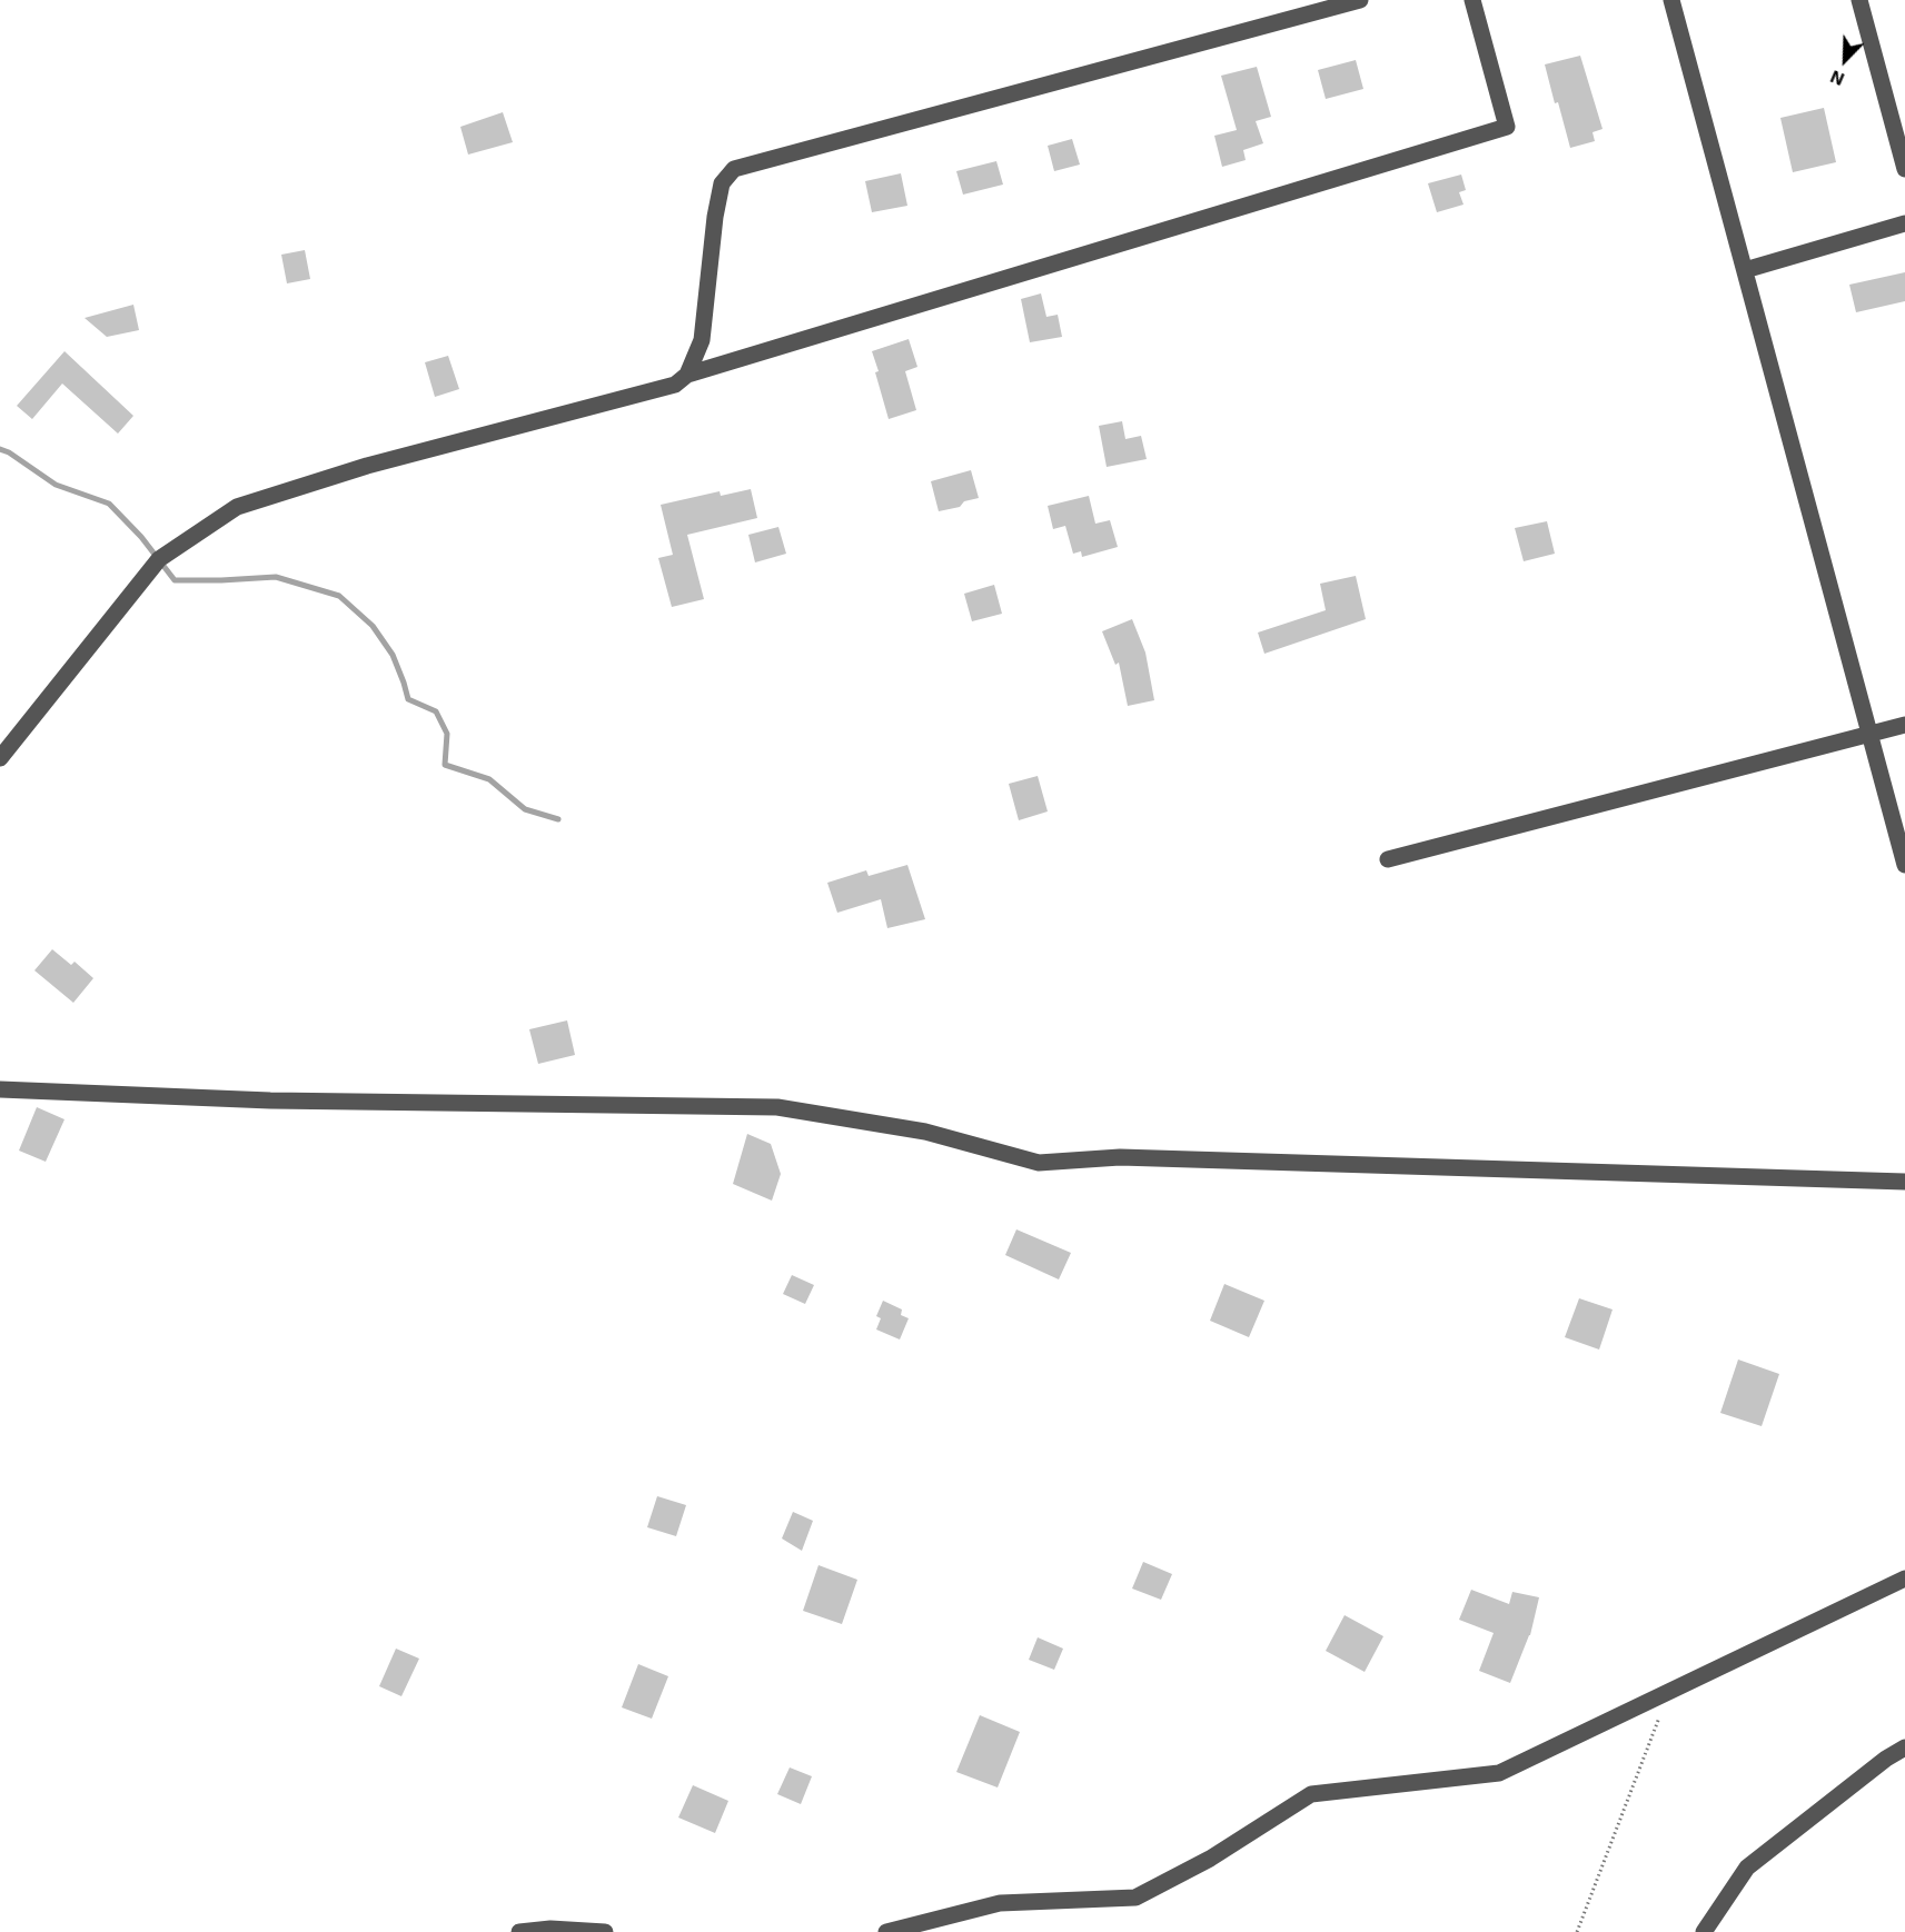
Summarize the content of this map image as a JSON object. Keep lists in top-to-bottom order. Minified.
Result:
{"north":"bottom left"}
